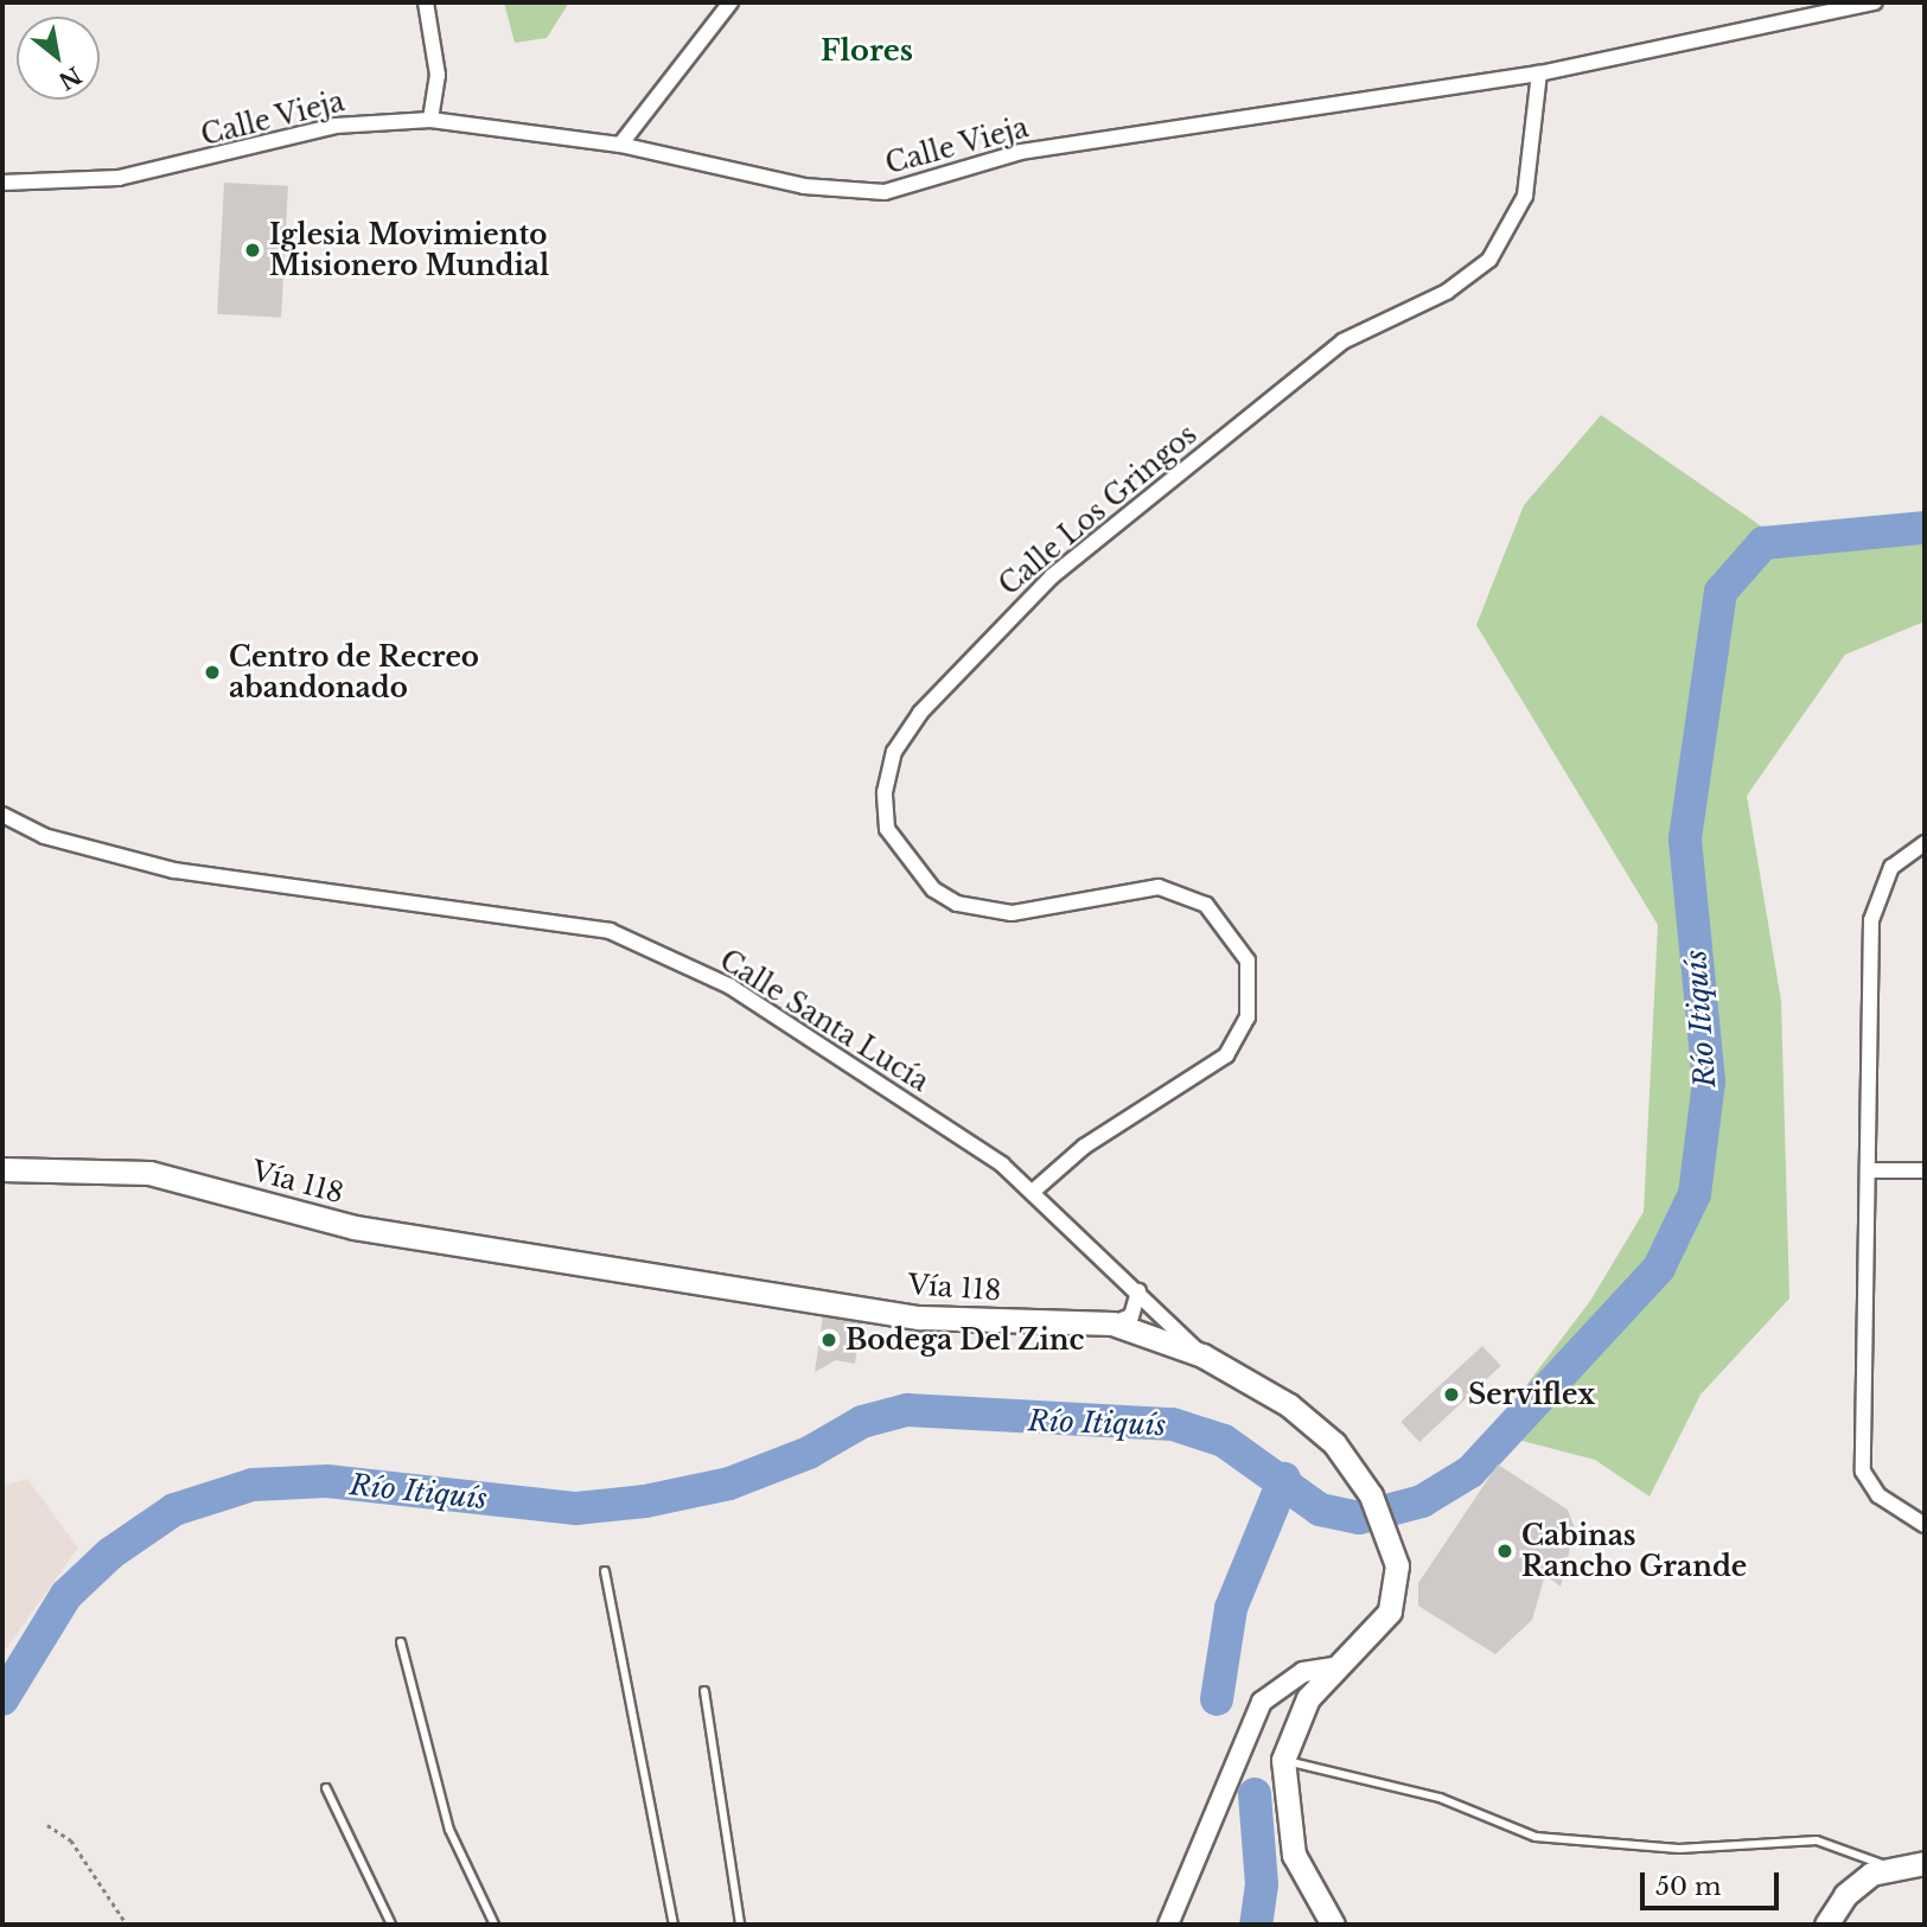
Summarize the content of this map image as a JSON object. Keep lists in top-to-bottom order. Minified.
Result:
{"streets":{"main road":["Vía 118"],"street":["Calle Vieja","Calle Los Gringos","Calle Santa Lucía"]},"crossings":[["Calle Vieja","Calle Los Gringos"],["Calle Los Gringos","Calle Santa Lucía"],["Calle Santa Lucía","Vía 118"]],"districts":["Flores"],"water":["Río Itiquís"],"places":["Iglesia Movimiento Misionero Mundial","Centro de Recreo abandonado","Bodega Del Zinc","Serviflex","Cabinas Rancho Grande"],"scale_bar":"50 m","north":"bottom right"}
